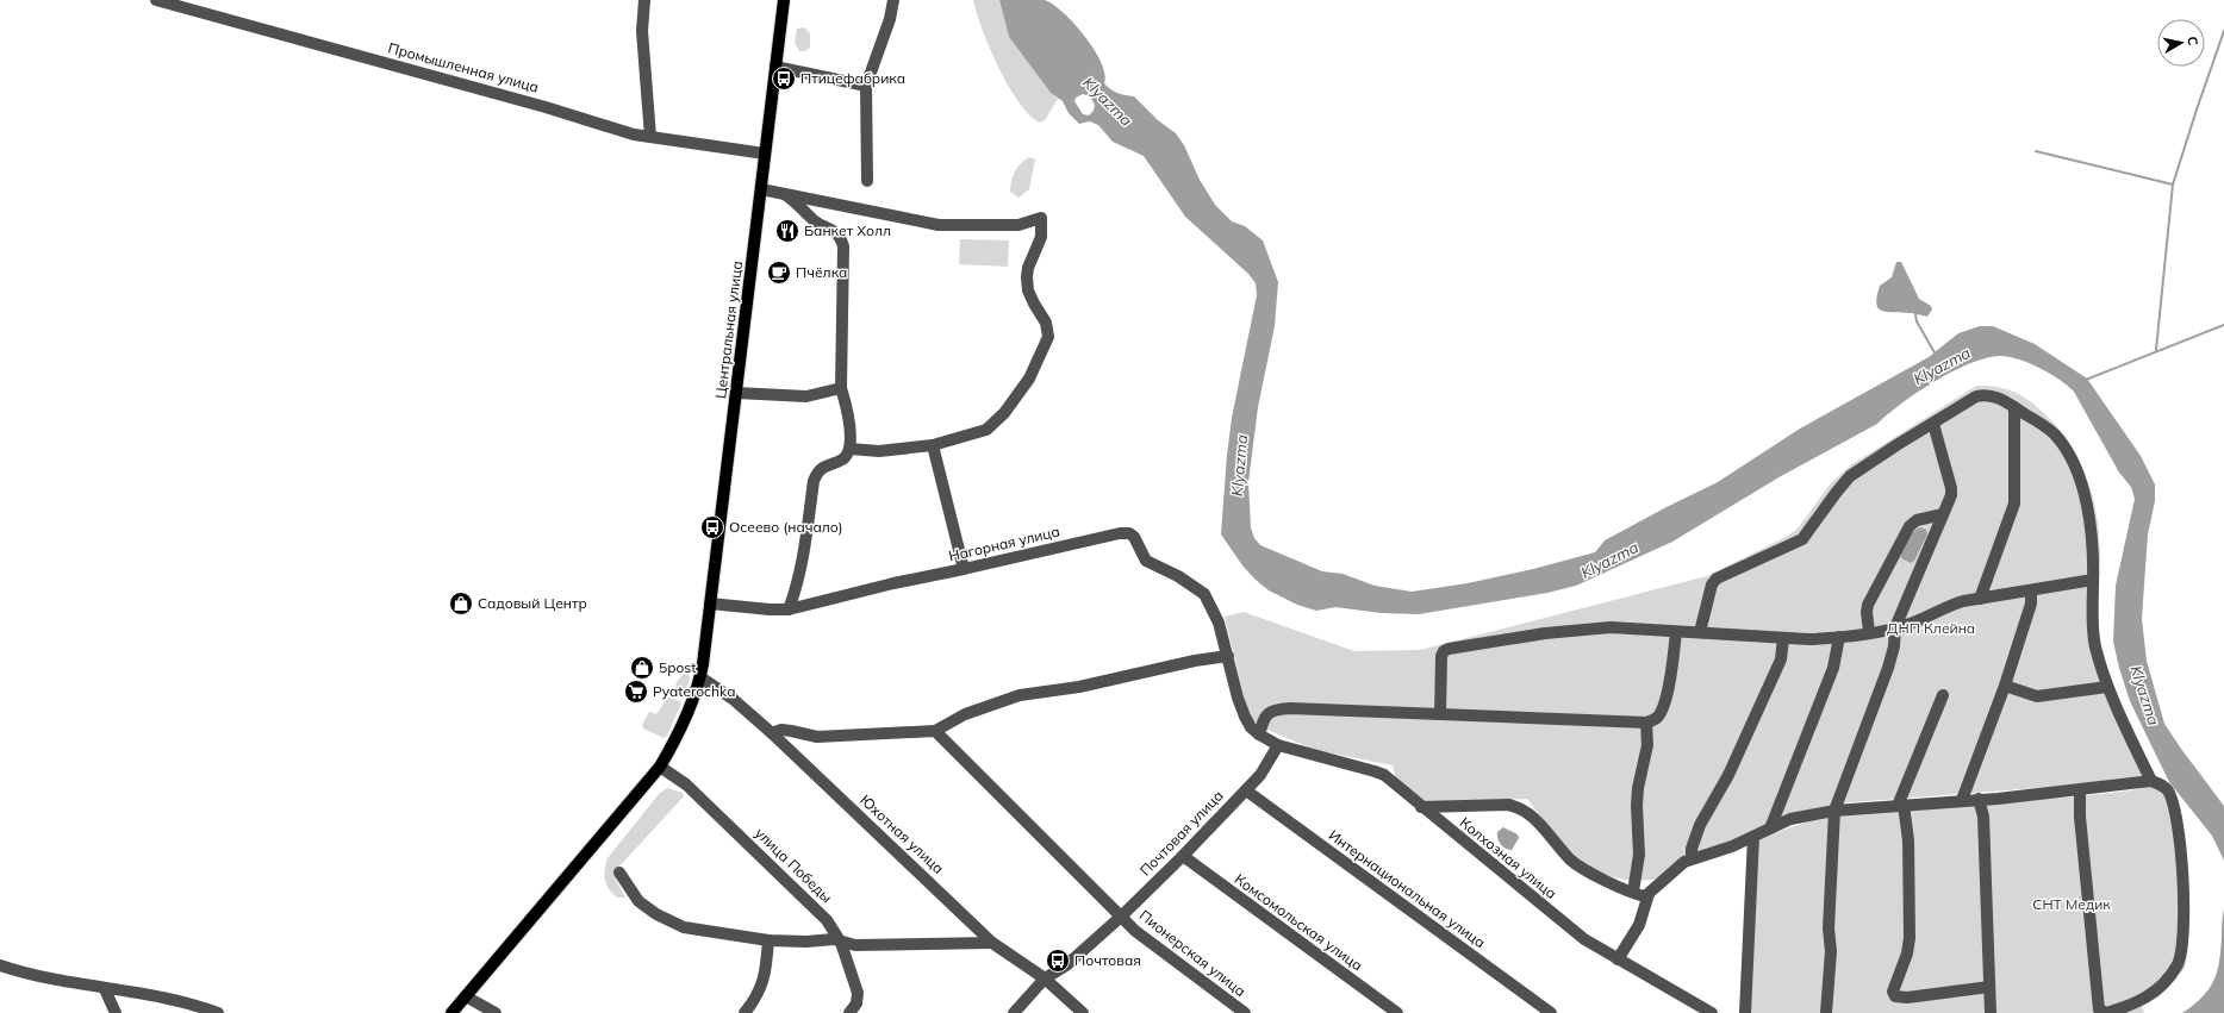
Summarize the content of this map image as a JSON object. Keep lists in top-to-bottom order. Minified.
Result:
{"streets":{"main road":["Центральная улица"],"street":["Промышленная улица","Нагорная улица","Почтовая улица","Юхотная улица","Колхозная улица","улица Победы","Интернациональная улица","Комсомольская улица","Пионерская улица"]},"crossings":[["Промышленная улица","Центральная улица"],["Центральная улица","Нагорная улица"],["Центральная улица","Юхотная улица"],["Центральная улица","улица Победы"],["Почтовая улица","Юхотная улица"],["Почтовая улица","Колхозная улица"],["Почтовая улица","Интернациональная улица"],["Почтовая улица","Комсомольская улица"],["Почтовая улица","Пионерская улица"]],"water":["Klyazma"],"parks":["ДНП Клейна","СНТ Медик"],"places":{"bus stop":["Птицефабрика","Осеево (начало)","Почтовая"],"restaurant":["Банкет Холл"],"cafe":["Пчёлка"],"shop":["Садовый Центр","5post"],"supermarket":["Pyaterochka"]},"north":"right"}
